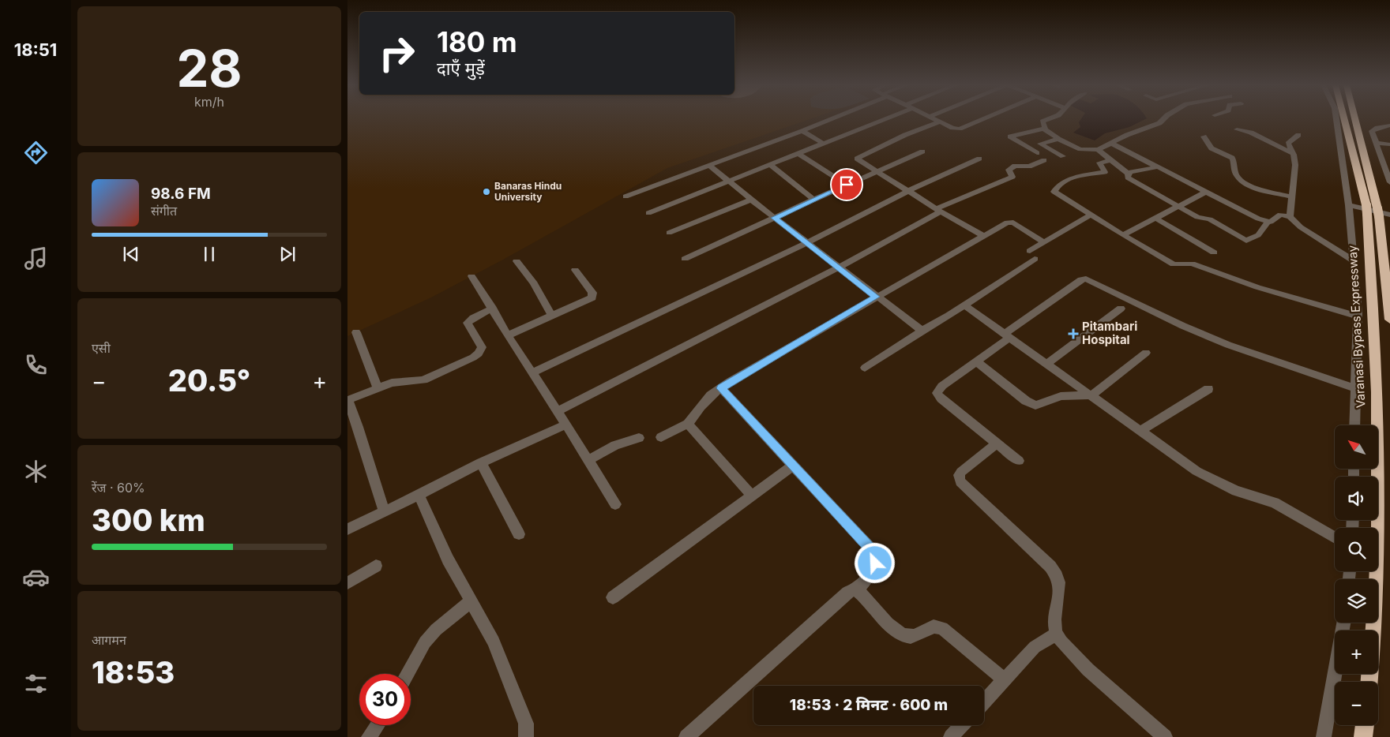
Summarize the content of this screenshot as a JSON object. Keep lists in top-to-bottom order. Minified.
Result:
{"streets":{"highway":["Varanasi Bypass Expressway"]},"places":{"other":["Banaras Hindu University"],"health":["Pitambari Hospital"]},"north":"top left","page":{"tabs":"18:51","tile":[["28","km/h"],"एसी",["रेंज · 60%","300 km"],["आगमन","18:53"]],"turn":["180 m","दाएँ मुड़ें"],"song":["98.6 FM","संगीत"],"heat":["−","20.5°","+"],"map_buttons":["+","−"],"limit":"30","trip":"18:53 · 2 मिनट · 600 m"}}
